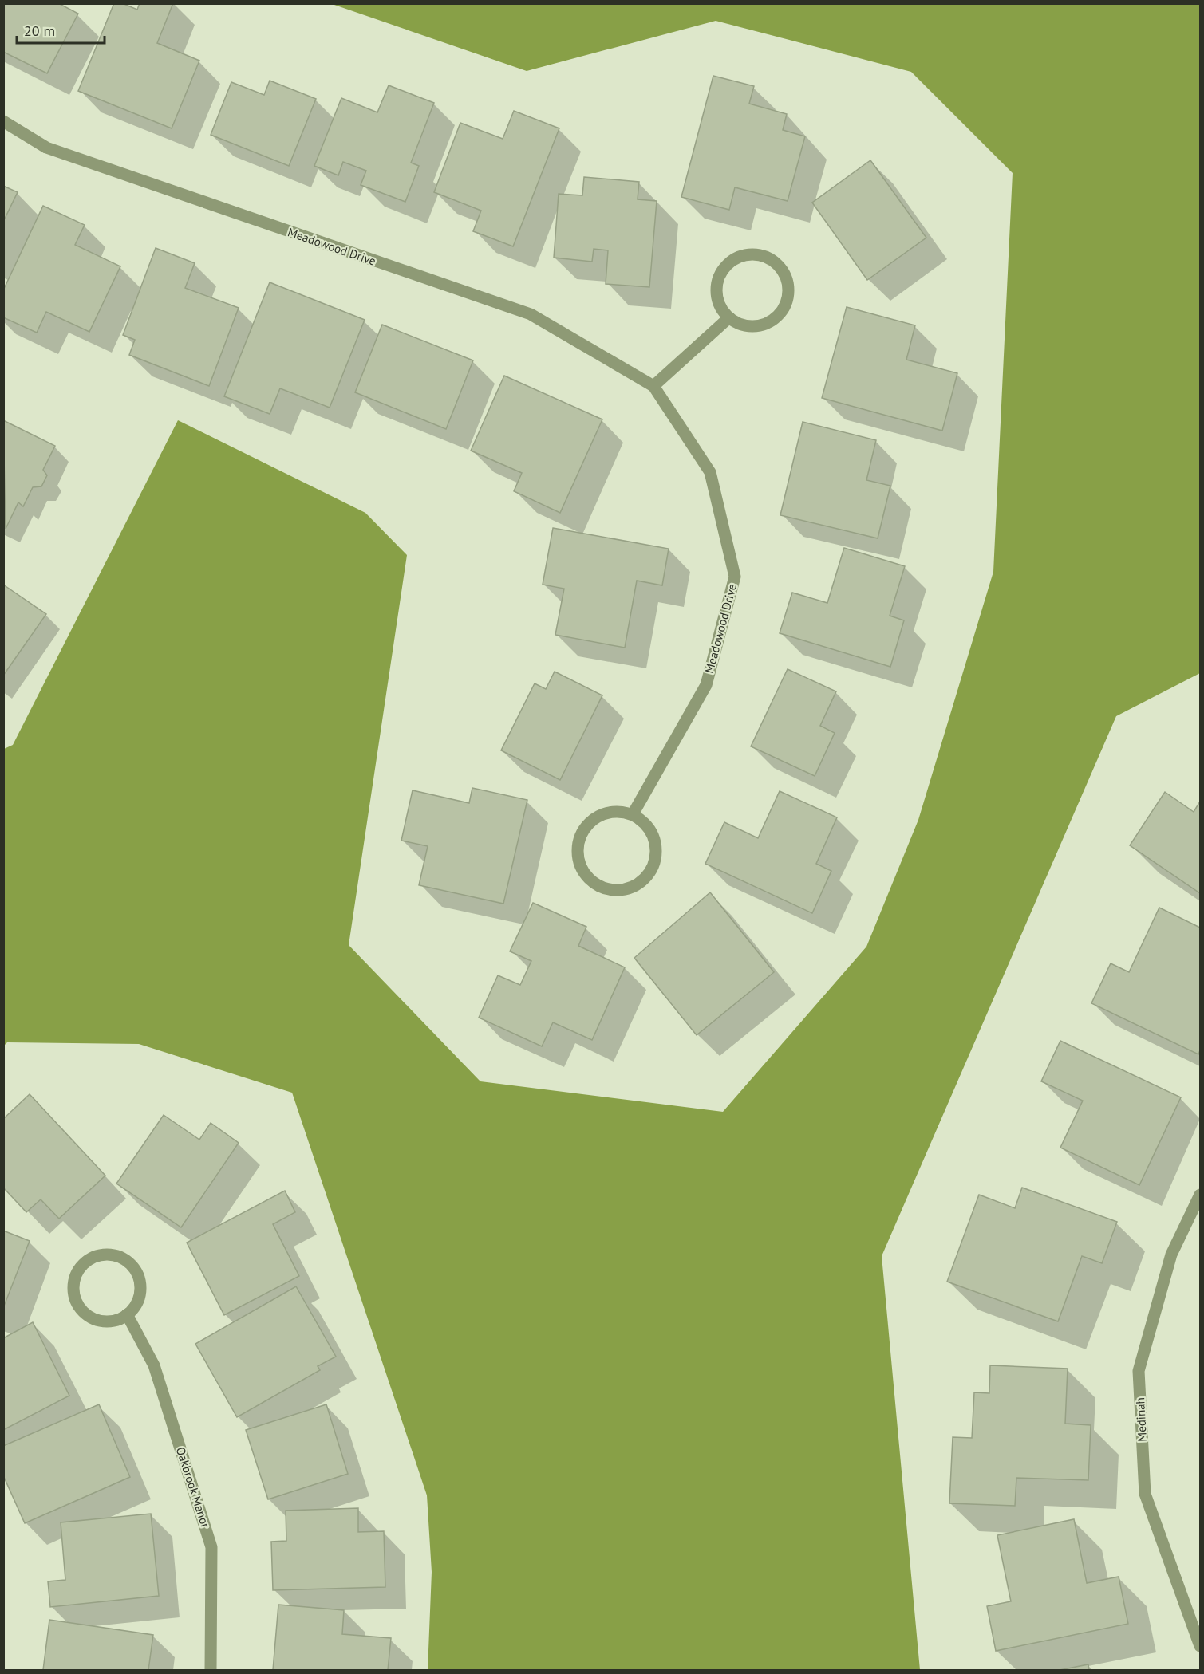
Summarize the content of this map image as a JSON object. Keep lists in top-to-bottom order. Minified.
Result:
{"streets":{"street":["Meadowood Drive","Medinah","Oakbrook Manor"]},"scale_bar":"20 m"}
